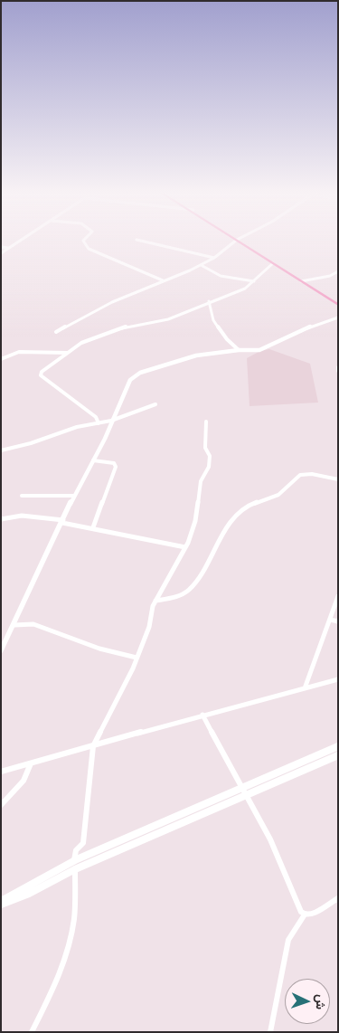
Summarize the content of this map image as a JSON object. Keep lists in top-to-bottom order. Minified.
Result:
{"north":"right"}
